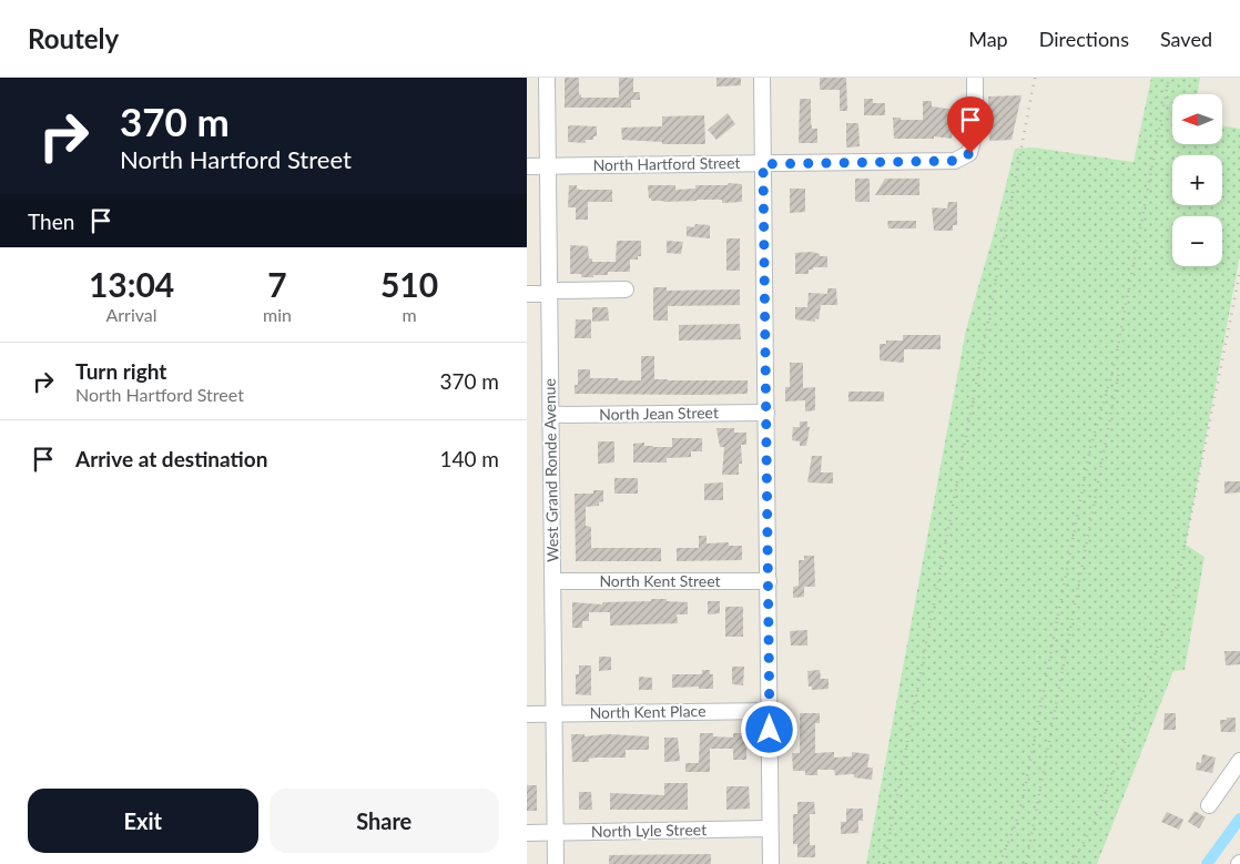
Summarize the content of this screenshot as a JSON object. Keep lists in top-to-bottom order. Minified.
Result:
{"streets":{"street":["North Hartford Street","North Jean Street","West Grand Ronde Avenue","North Kent Street","North Kent Place","North Lyle Street"]},"crossings":[["North Hartford Street","West Grand Ronde Avenue"],["North Jean Street","West Grand Ronde Avenue"],["West Grand Ronde Avenue","North Kent Street"],["West Grand Ronde Avenue","North Kent Place"],["West Grand Ronde Avenue","North Lyle Street"]],"north":"left","page":{"header":"Routely","nav":["Map","Directions","Saved"],"turn":["370 m","North Hartford Street"],"map_buttons":["+","−"],"then":"Then","eta":["13:04","Arrival","7","min","510","m"],"list":[{"name":"Turn right","note":"North Hartford Street","value":"370 m"},{"name":"Arrive at destination","value":"140 m"}],"buttons":["Exit","Share"]}}
